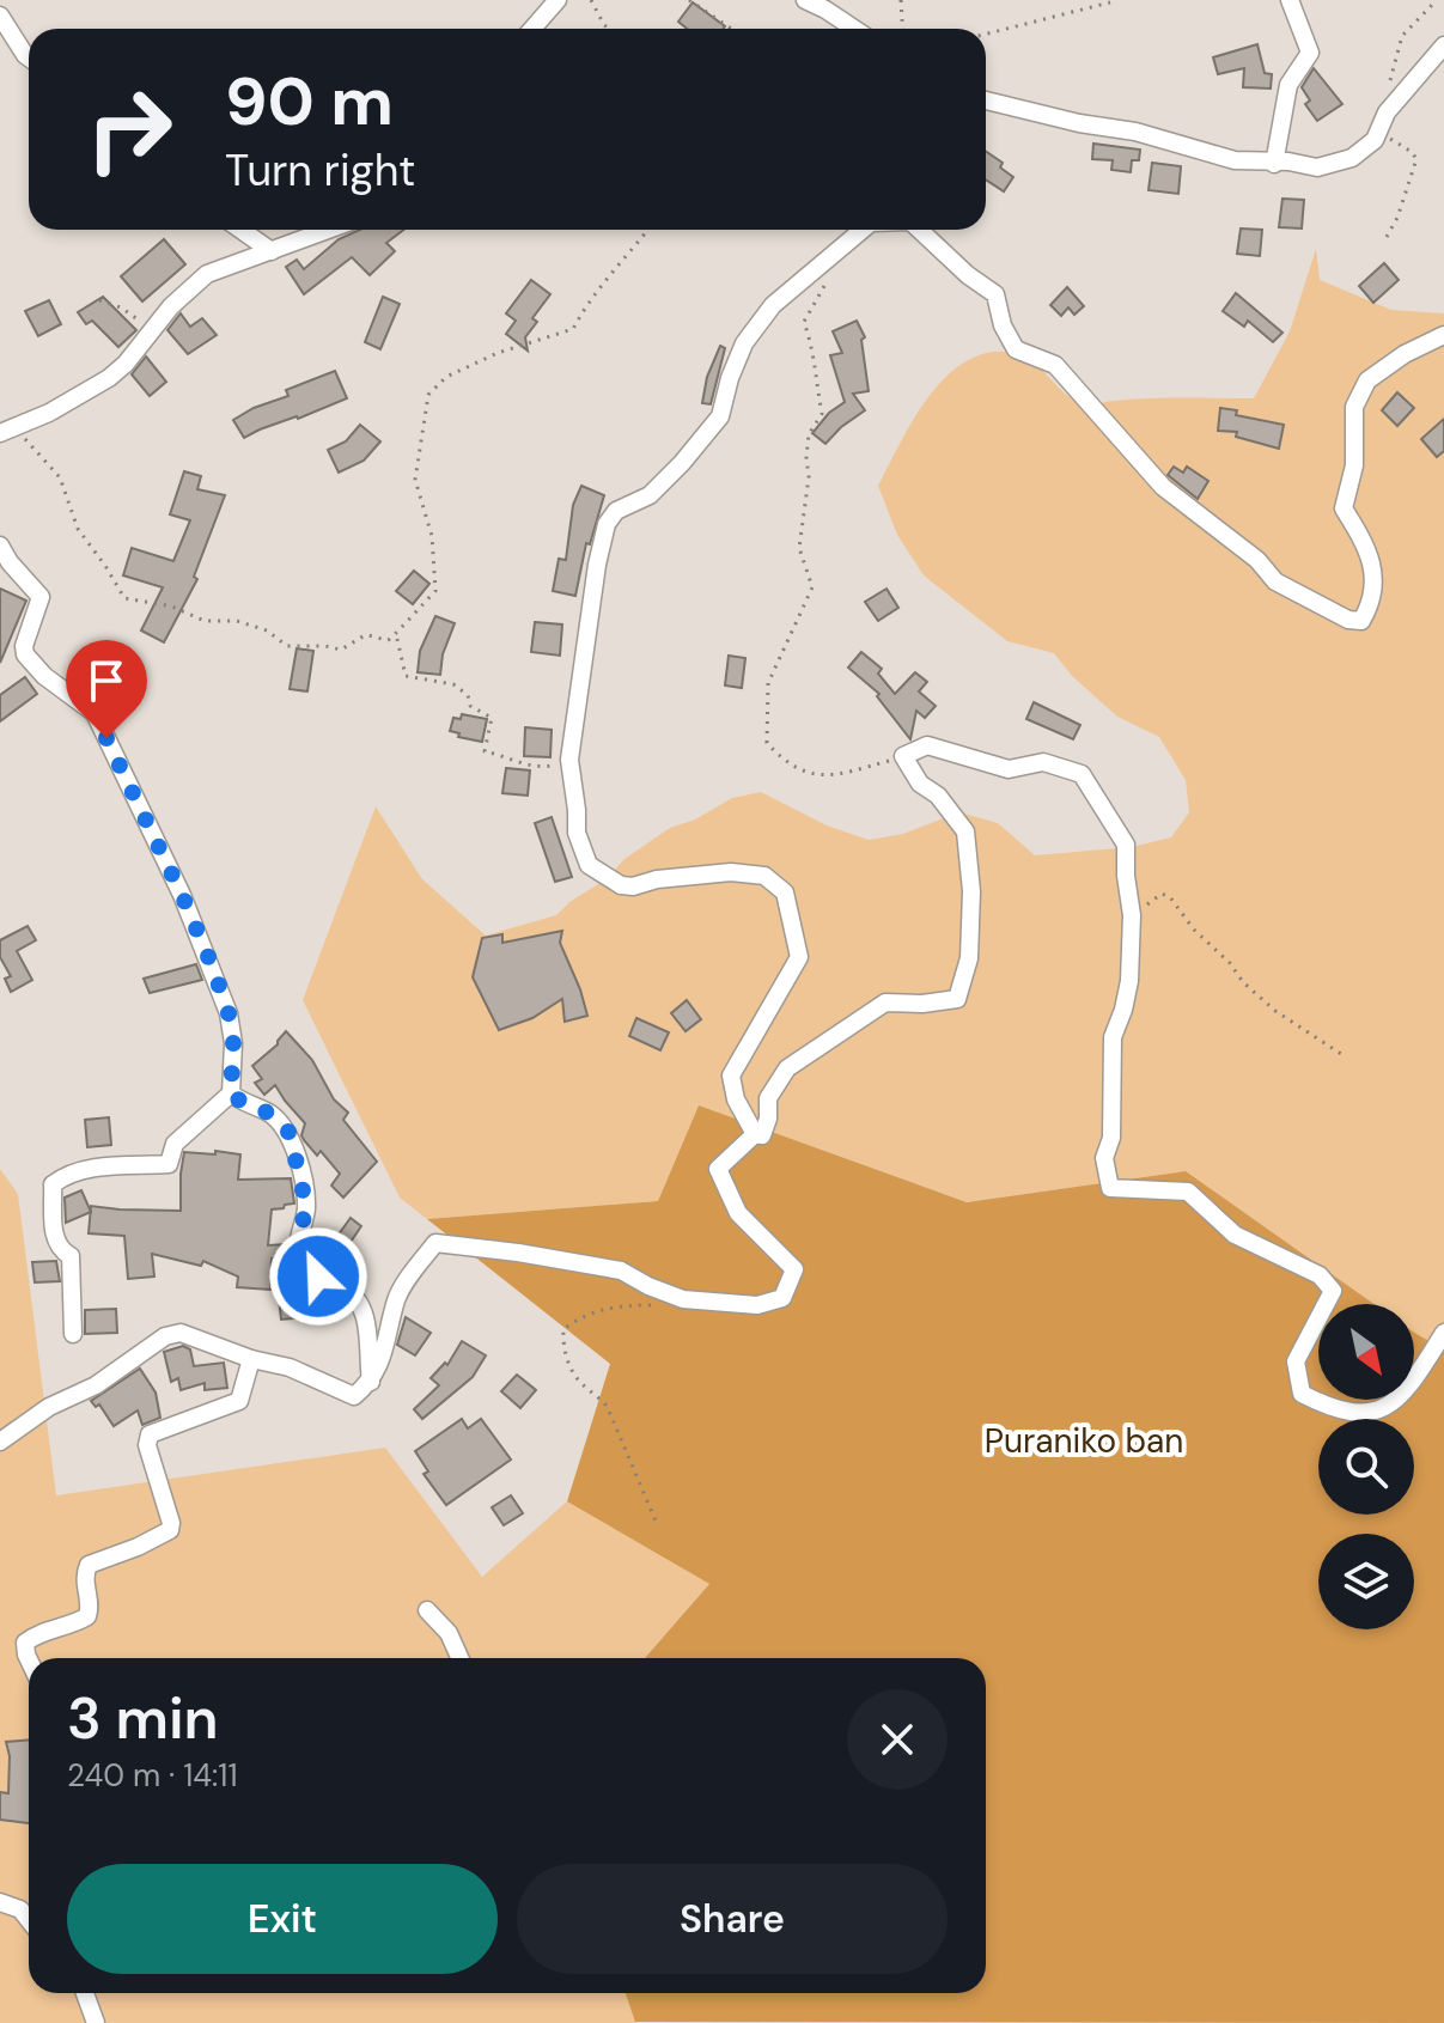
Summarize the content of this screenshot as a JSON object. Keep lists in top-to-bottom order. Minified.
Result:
{"parks":["Puraniko ban"],"north":"bottom right","page":{"turn":["90 m","Turn right"],"heading":["3 min","240 m · 14:11"],"buttons":["Exit","Share"]}}
